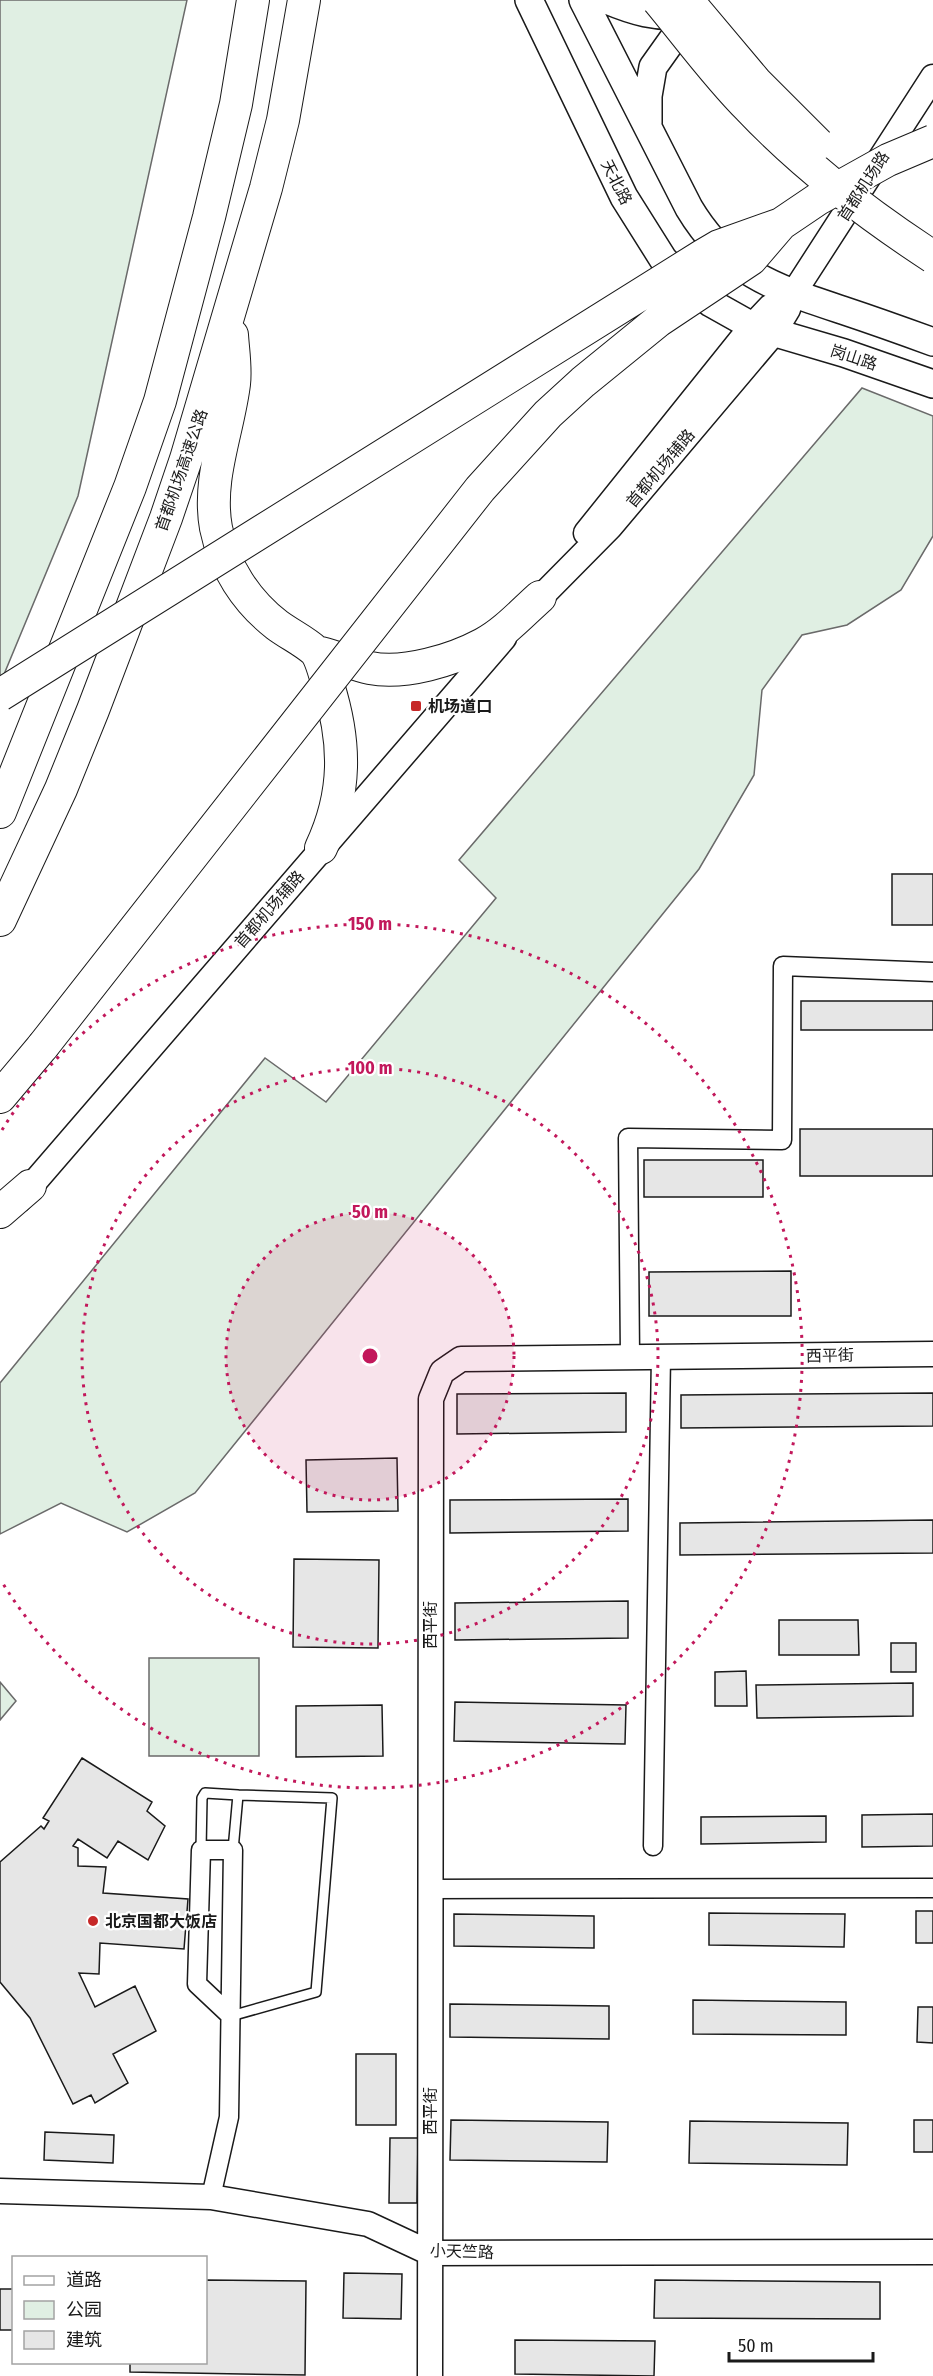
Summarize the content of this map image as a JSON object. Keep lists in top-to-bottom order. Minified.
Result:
{"streets":{"highway":["首都机场高速公路"],"main road":["天北路","岗山路"],"street":["首都机场路","首都机场辅路","西平街","小天竺路"]},"crossings":[["天北路","首都机场路"],["天北路","岗山路"],["天北路","首都机场辅路"],["首都机场路","岗山路"],["首都机场路","首都机场辅路"],["岗山路","首都机场辅路"],["西平街","小天竺路"]],"places":{"transit":["机场道口"],"other":["北京国都大饭店"]},"legend":["道路","公园","建筑"],"scale_bar":"50 m","rings":["150 m","100 m","50 m"]}
